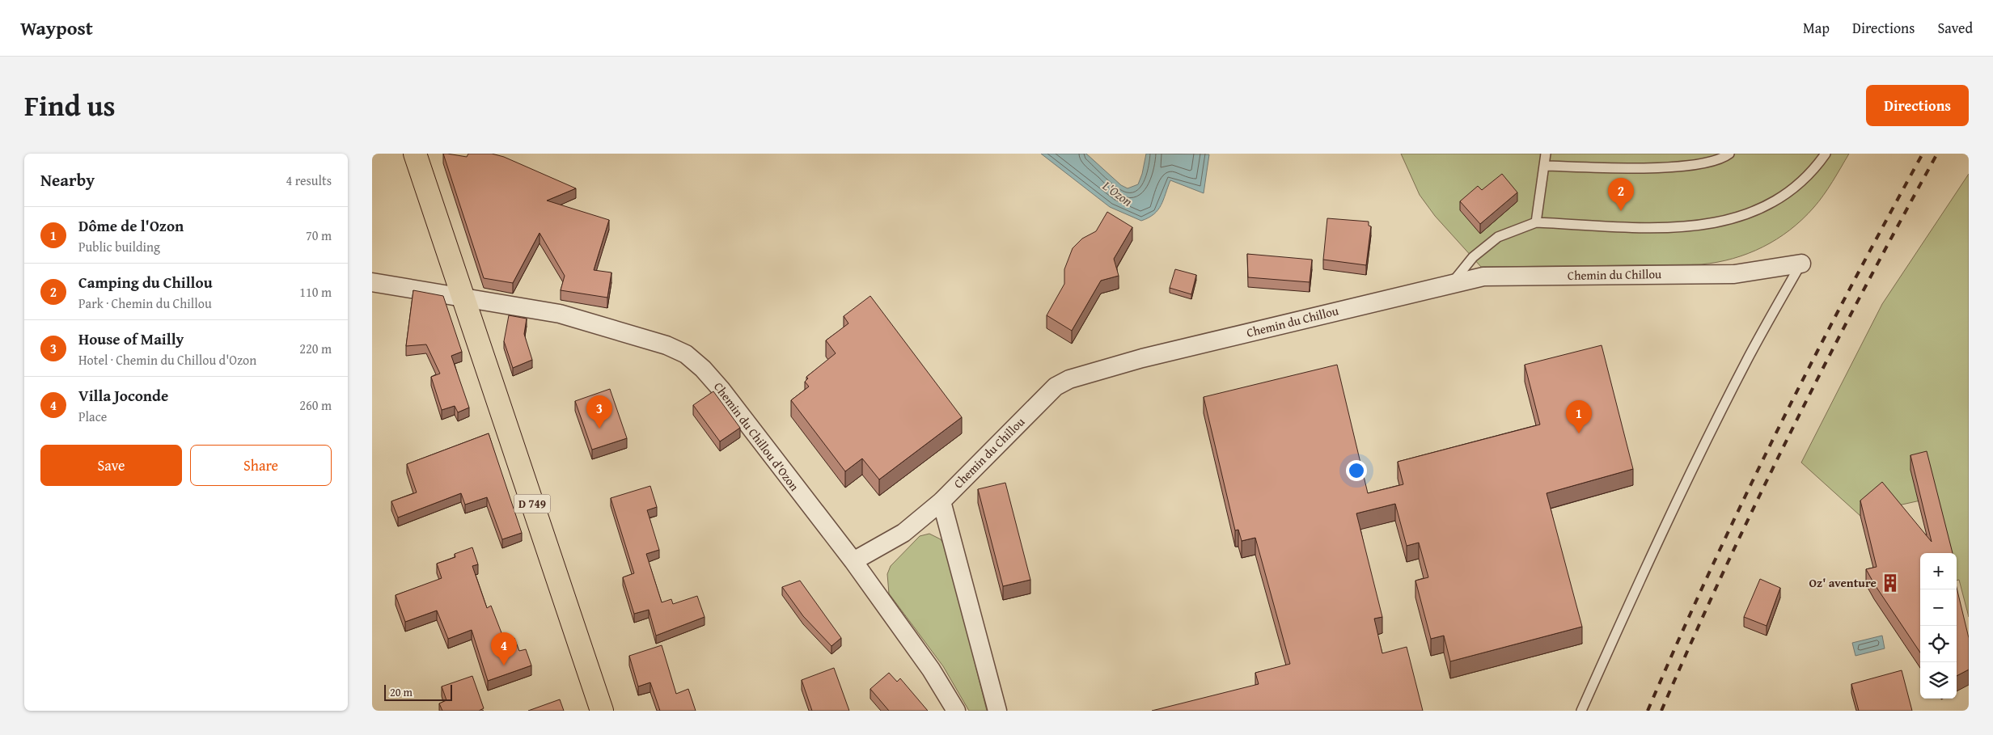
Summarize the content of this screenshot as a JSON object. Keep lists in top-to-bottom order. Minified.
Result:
{"streets":{"main road":["D 749"],"street":["Chemin du Chillou","Chemin du Chillou d'Ozon"]},"crossings":[["Chemin du Chillou","Chemin du Chillou d'Ozon"],["Chemin du Chillou d'Ozon","D 749"]],"water":["L'Ozon"],"places":{"building":["Oz' aventure"]},"scale_bar":"20 m","page":{"header":"Waypost","nav":["Map","Directions","Saved"],"title":"Find us","buttons":["Directions",["Save","Share"]],"heading":["Nearby","4 results"],"pins":["2","3","1","4"],"list":[{"mark":"1","name":"Dôme de l'Ozon","note":"Public building","value":"70 m"},{"mark":"2","name":"Camping du Chillou","note":"Park · Chemin du Chillou","value":"110 m"},{"mark":"3","name":"House of Mailly","note":"Hotel · Chemin du Chillou d'Ozon","value":"220 m"},{"mark":"4","name":"Villa Joconde","note":"Place","value":"260 m"}],"map_buttons":["+","−"],"scale":"20 m"}}
